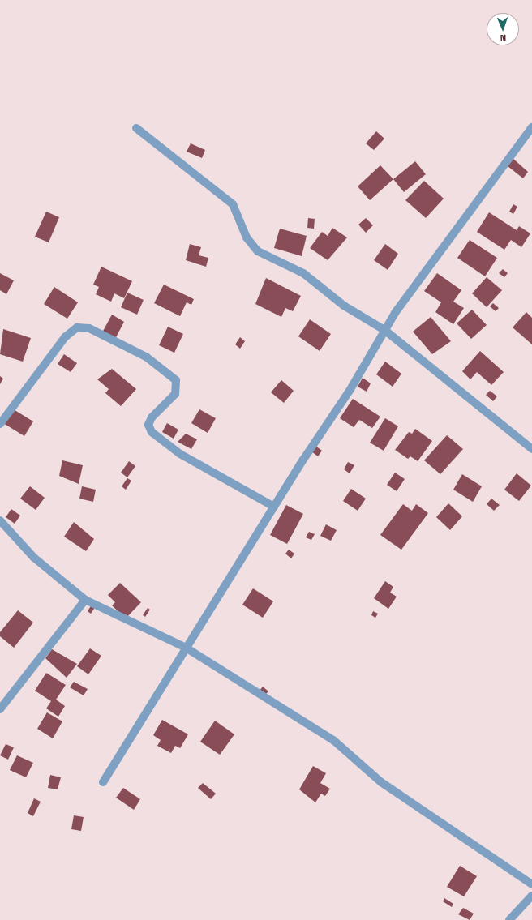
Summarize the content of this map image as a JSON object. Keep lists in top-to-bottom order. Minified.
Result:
{"north":"bottom"}
